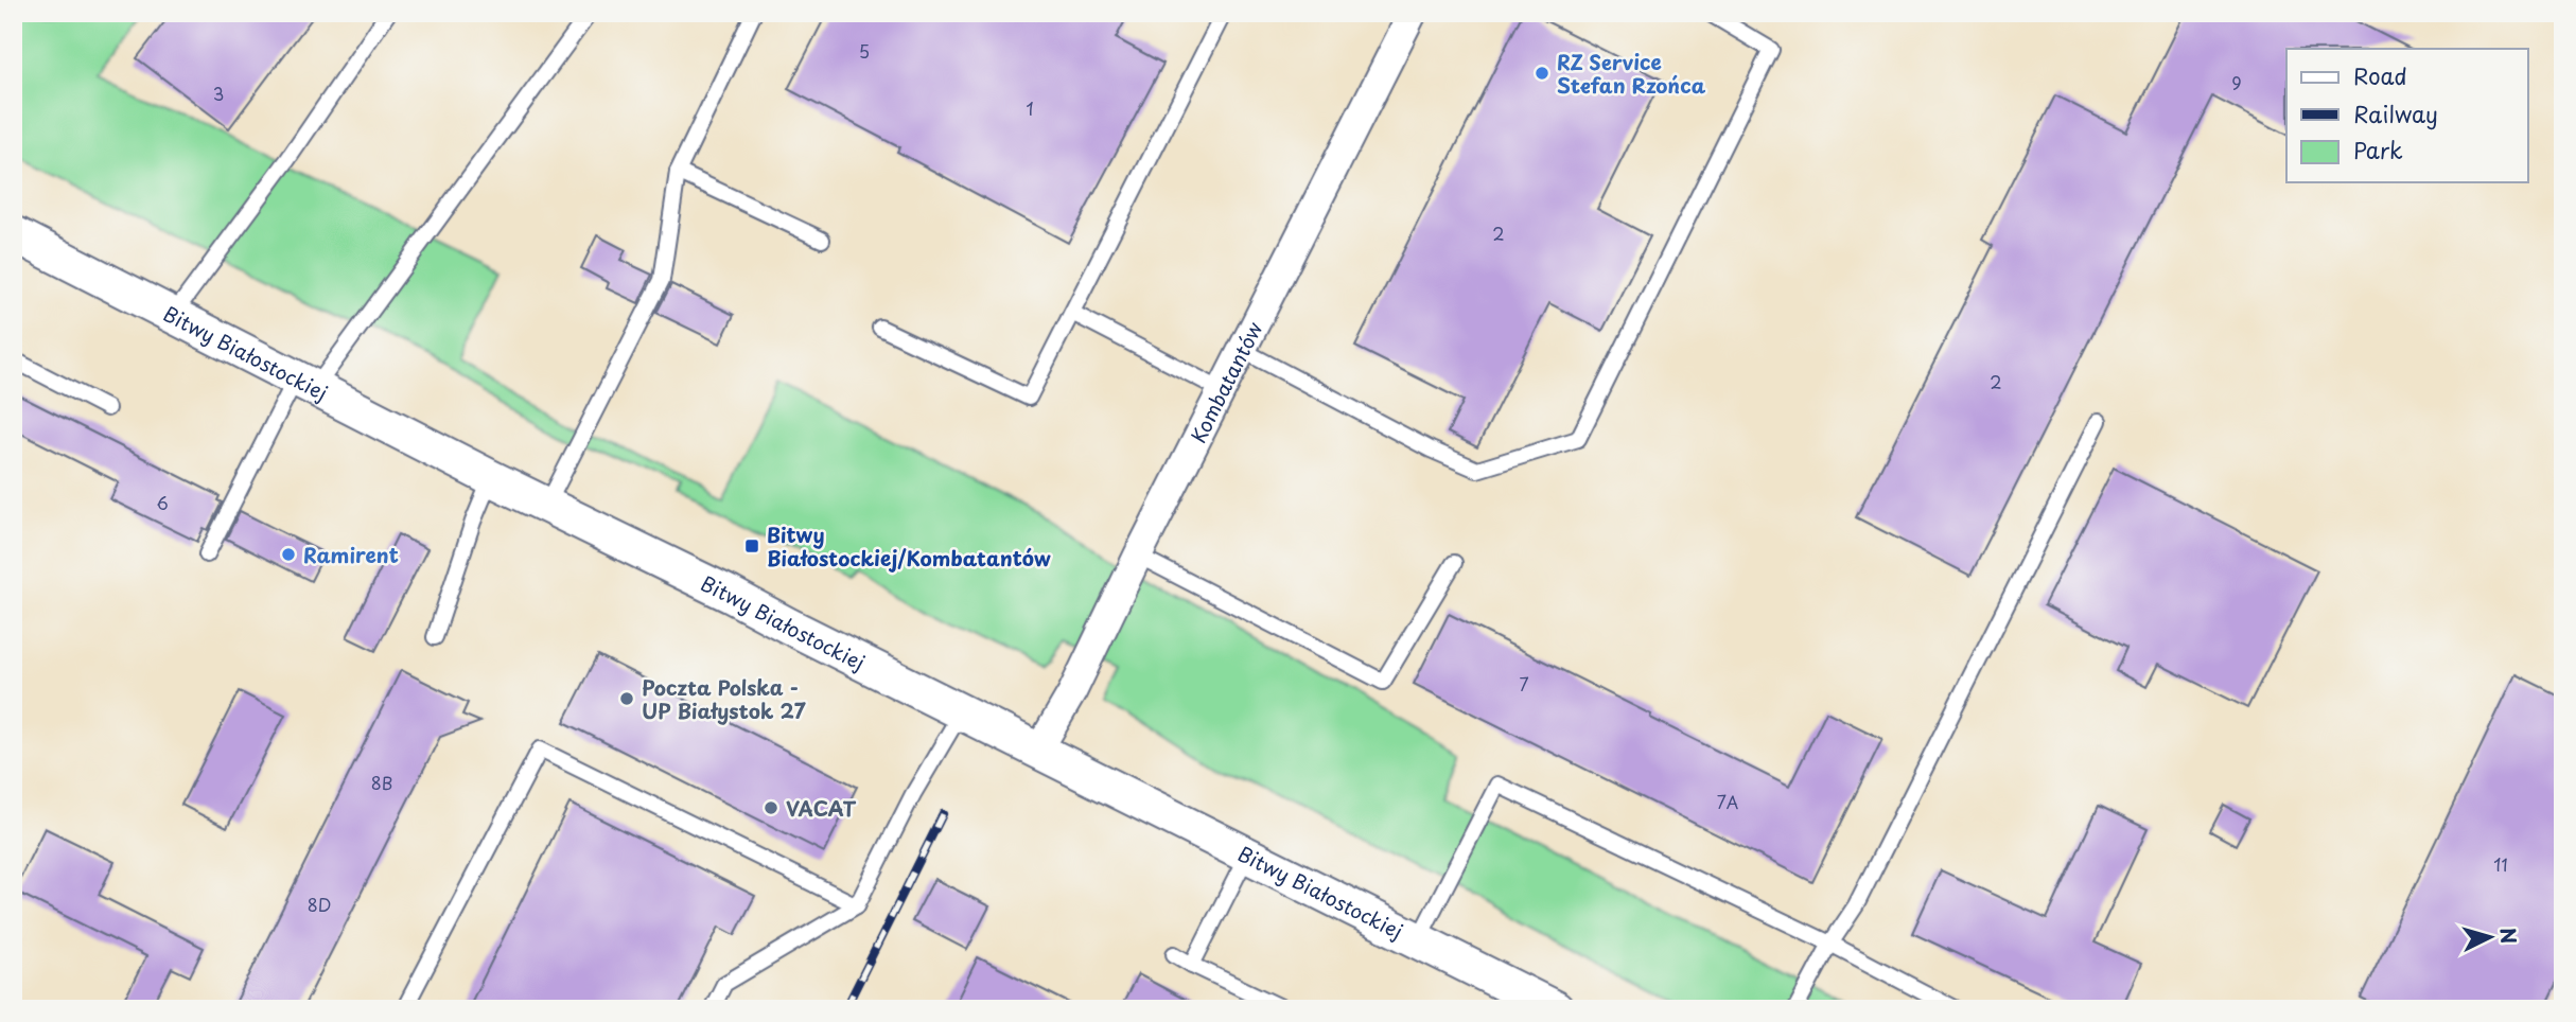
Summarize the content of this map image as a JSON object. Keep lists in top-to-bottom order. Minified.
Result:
{"streets":{"street":["Bitwy Białostockiej","Kombatantów"]},"crossings":[["Bitwy Białostockiej","Kombatantów"]],"places":{"other":["RZ Service Stefan Rzońca","Ramirent","Poczta Polska - UP Białystok 27","VACAT"],"transit":["Bitwy Białostockiej/Kombatantów"]},"house_numbers":["5","9","3","1","2","2","6","7","8B","7A","11","8D"],"legend":["Road","Railway","Park"],"north":"right"}
